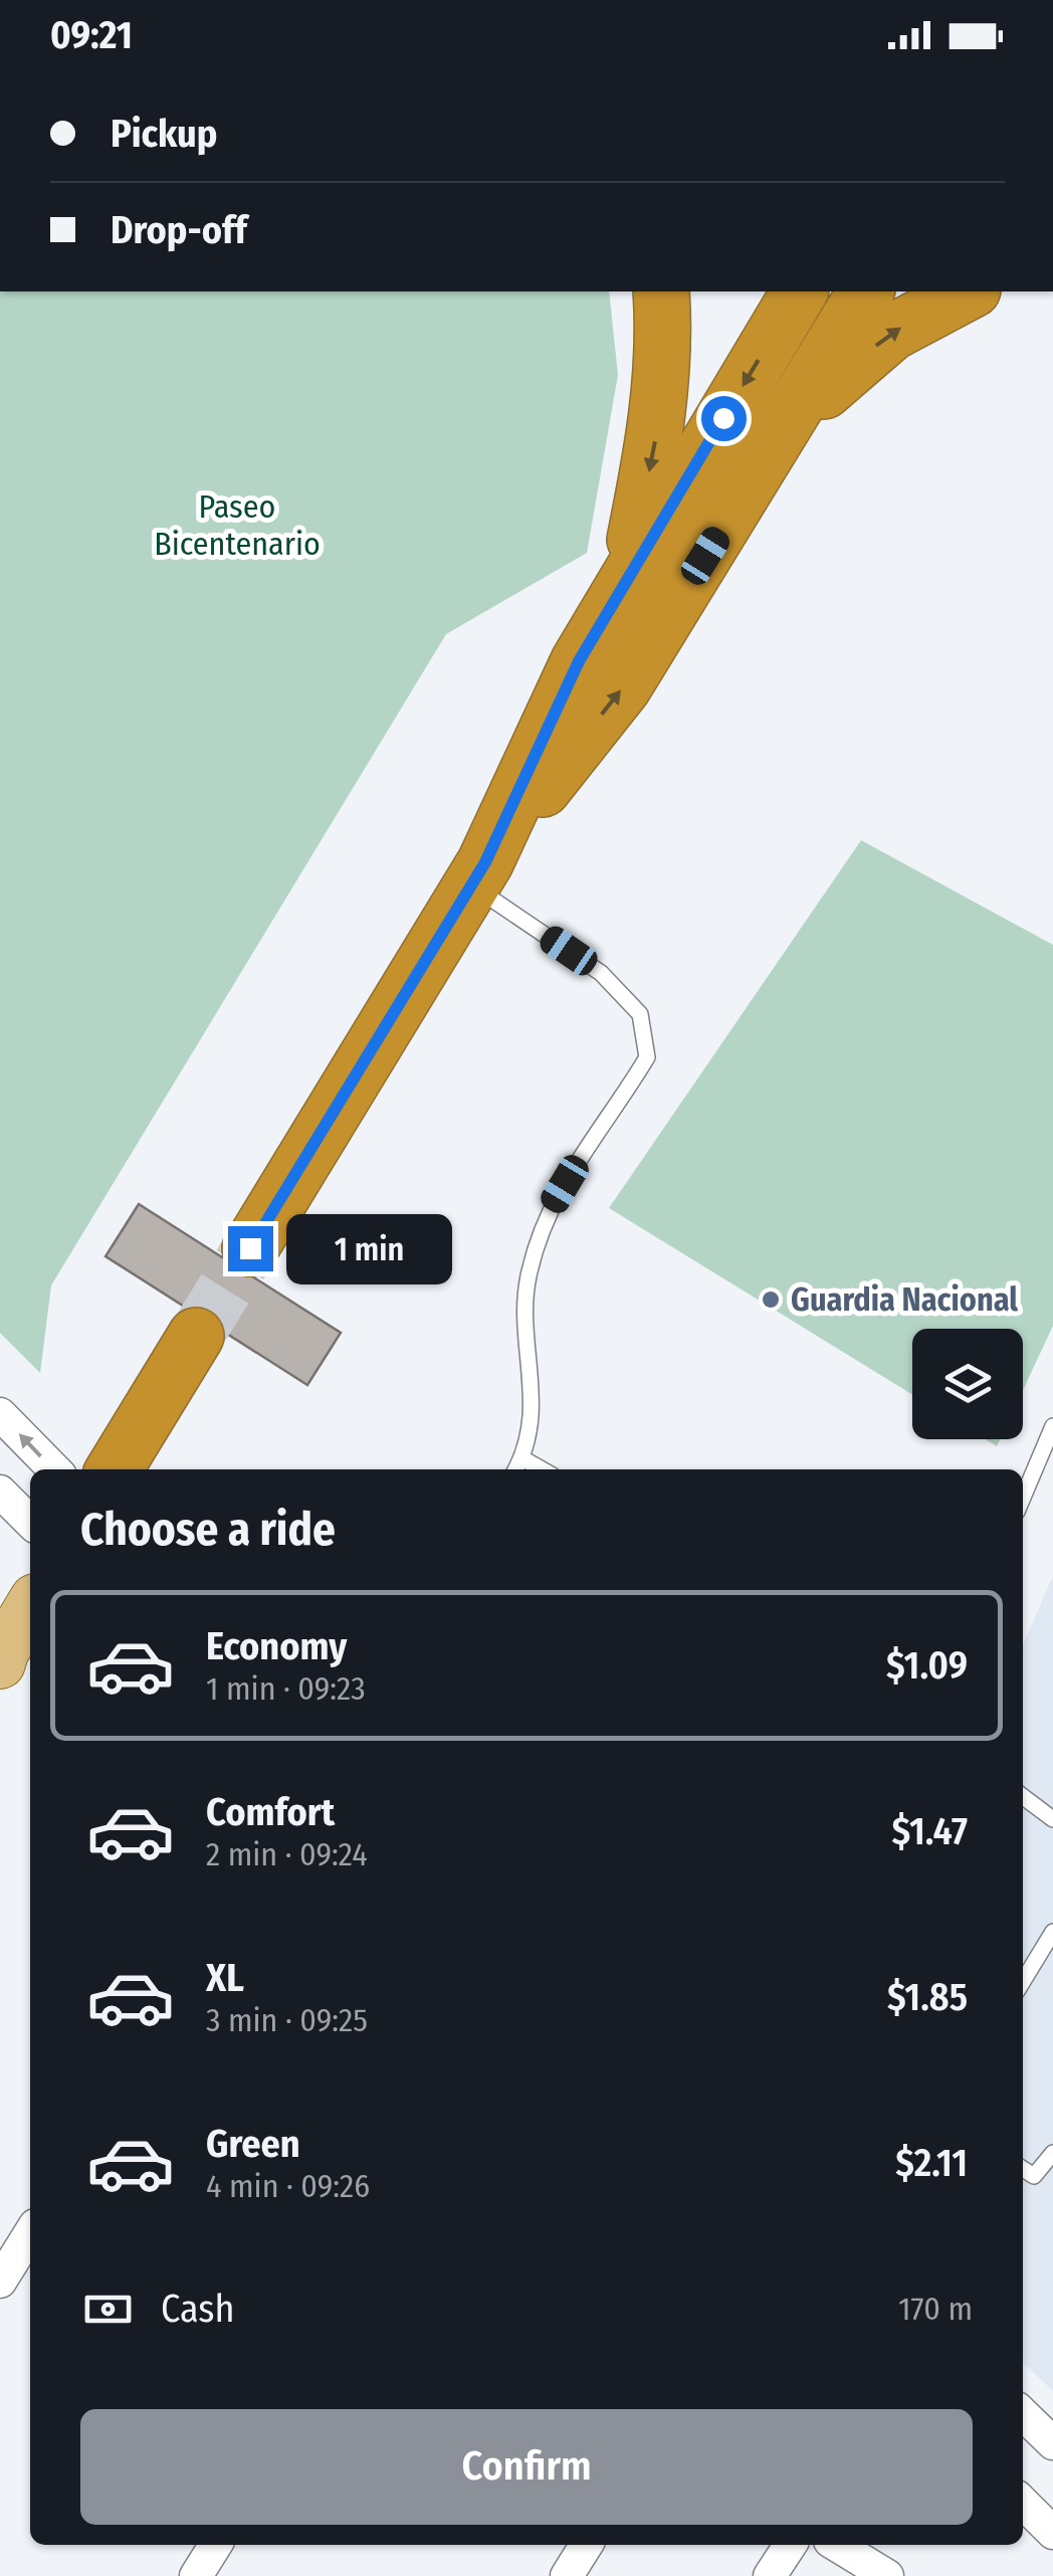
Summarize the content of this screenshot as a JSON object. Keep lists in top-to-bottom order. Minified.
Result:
{"parks":["Paseo Bicentenario"],"places":["Guardia Nacional"],"page":{"status":"09:21","banner":["Pickup","Drop-off"],"bubble":"1 min","heading":"Choose a ride","list":[{"name":"Economy","note":"1 min · 09:23","value":"$1.09"},{"name":"Comfort","note":"2 min · 09:24","value":"$1.47"},{"name":"XL","note":"3 min · 09:25","value":"$1.85"},{"name":"Green","note":"4 min · 09:26","value":"$2.11"}],"pay":["Cash","170 m"],"buttons":"Confirm"}}
